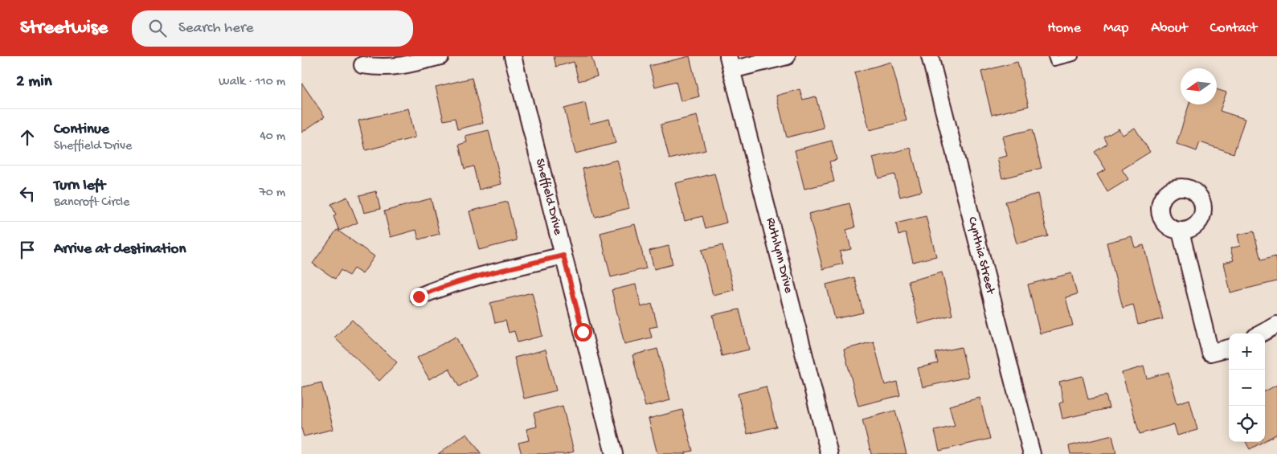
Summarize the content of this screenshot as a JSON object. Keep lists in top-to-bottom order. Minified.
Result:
{"streets":{"street":["Sheffield Drive","Ruthlynn Drive","Cynthia Street"]},"north":"left","page":{"header":"Streetwise","search":"Search here","nav":["Home","Map","About","Contact"],"heading":["2 min","Walk · 110 m"],"list":[["Continue","Sheffield Drive","40 m"],["Turn left","Bancroft Circle","70 m"],"Arrive at destination"],"map_buttons":["+","−"]}}
